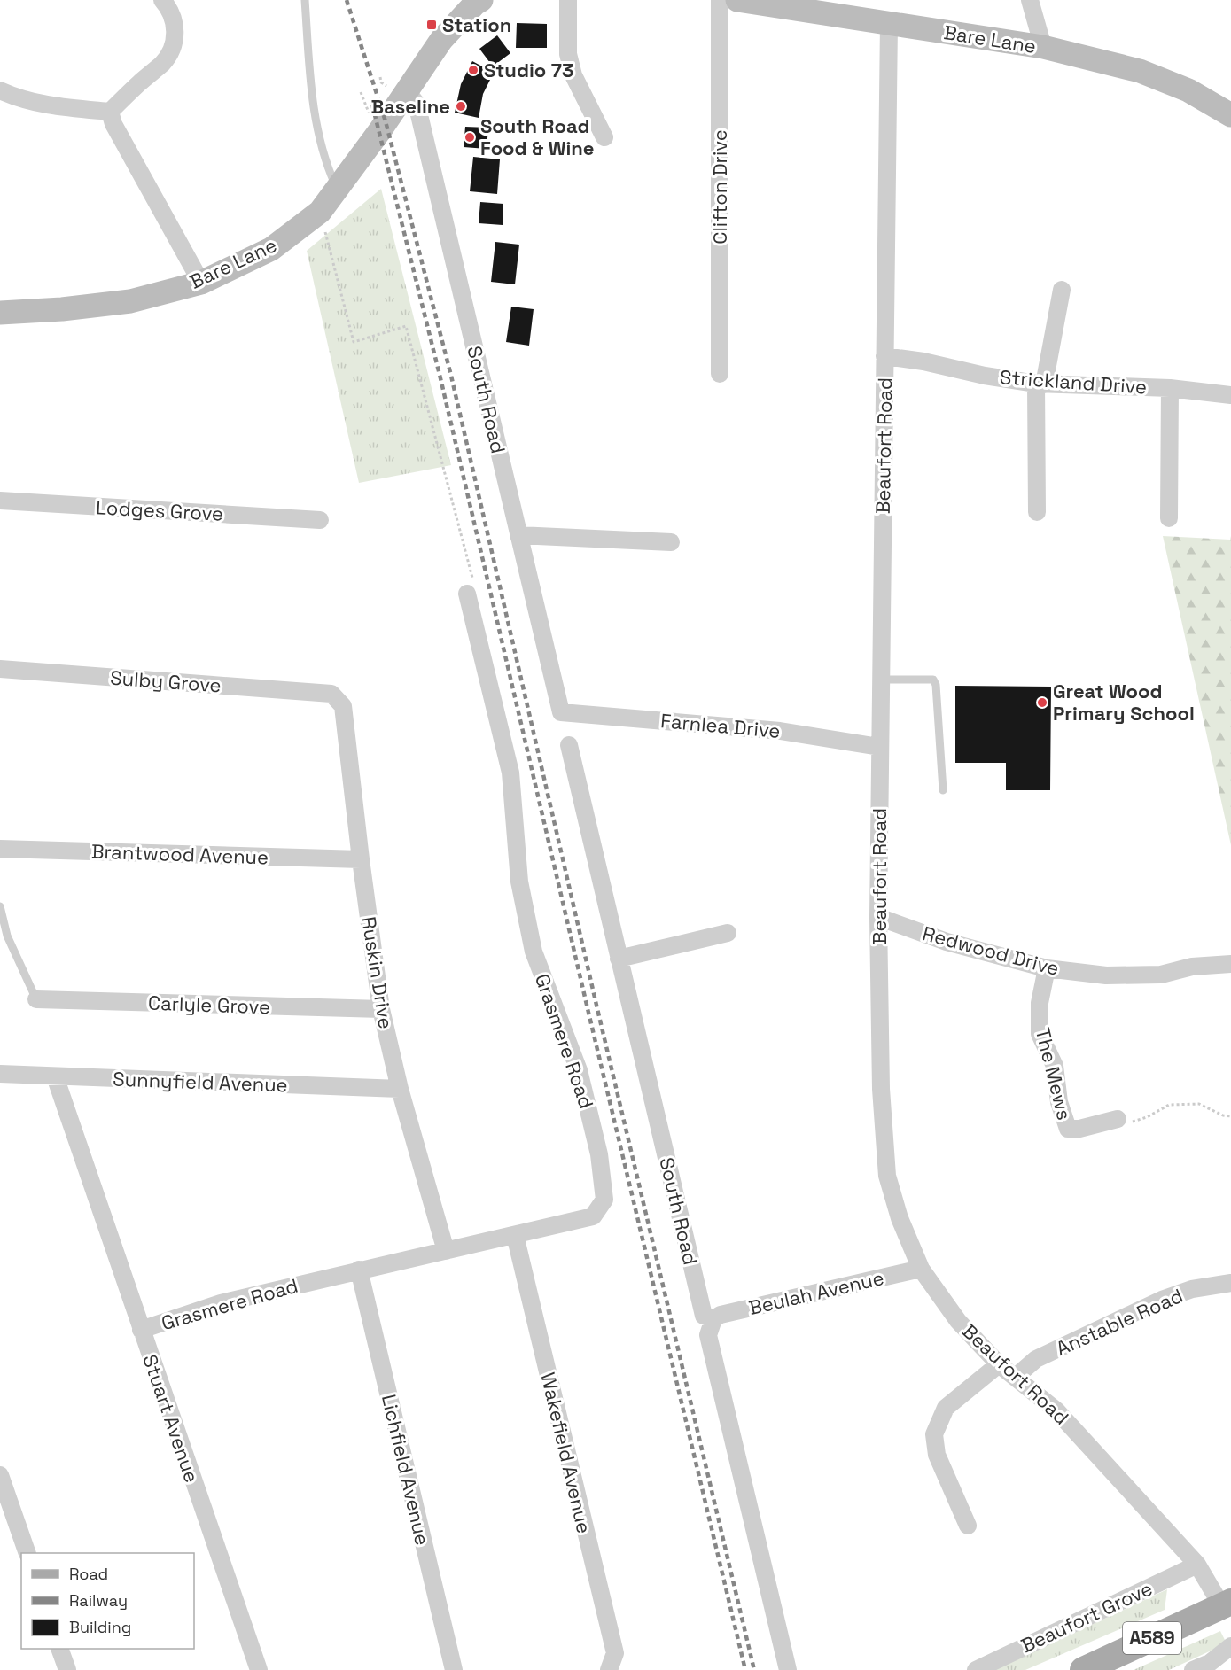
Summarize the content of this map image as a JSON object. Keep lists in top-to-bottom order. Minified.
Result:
{"streets":{"main road":["Bare Lane","A589"],"street":["Clifton Drive","Strickland Drive","South Road","Beaufort Road","Lodges Grove","Sulby Grove","Farnlea Drive","Brantwood Avenue","Redwood Drive","Ruskin Drive","Carlyle Grove","Grasmere Road","The Mews","Sunnyfield Avenue","Beulah Avenue","Anstable Road","Stuart Avenue","Wakefield Avenue","Lichfield Avenue","Beaufort Grove"]},"crossings":[["Bare Lane","South Road"],["Bare Lane","Beaufort Road"],["Strickland Drive","Beaufort Road"],["South Road","Farnlea Drive"],["South Road","Beulah Avenue"],["Beaufort Road","Farnlea Drive"],["Beaufort Road","Redwood Drive"],["Beaufort Road","Beulah Avenue"],["Beaufort Road","Anstable Road"],["Beaufort Road","Beaufort Grove"],["Beaufort Road","A589"],["Sulby Grove","Ruskin Drive"],["Brantwood Avenue","Ruskin Drive"],["Redwood Drive","The Mews"],["Ruskin Drive","Carlyle Grove"],["Ruskin Drive","Grasmere Road"],["Ruskin Drive","Sunnyfield Avenue"],["Grasmere Road","Stuart Avenue"],["Grasmere Road","Wakefield Avenue"],["Grasmere Road","Lichfield Avenue"],["Sunnyfield Avenue","Stuart Avenue"]],"places":{"transit":["Station"],"other":["Studio 73","Baseline","South Road Food & Wine","Great Wood Primary School"]},"legend":["Road","Railway","Building"]}
